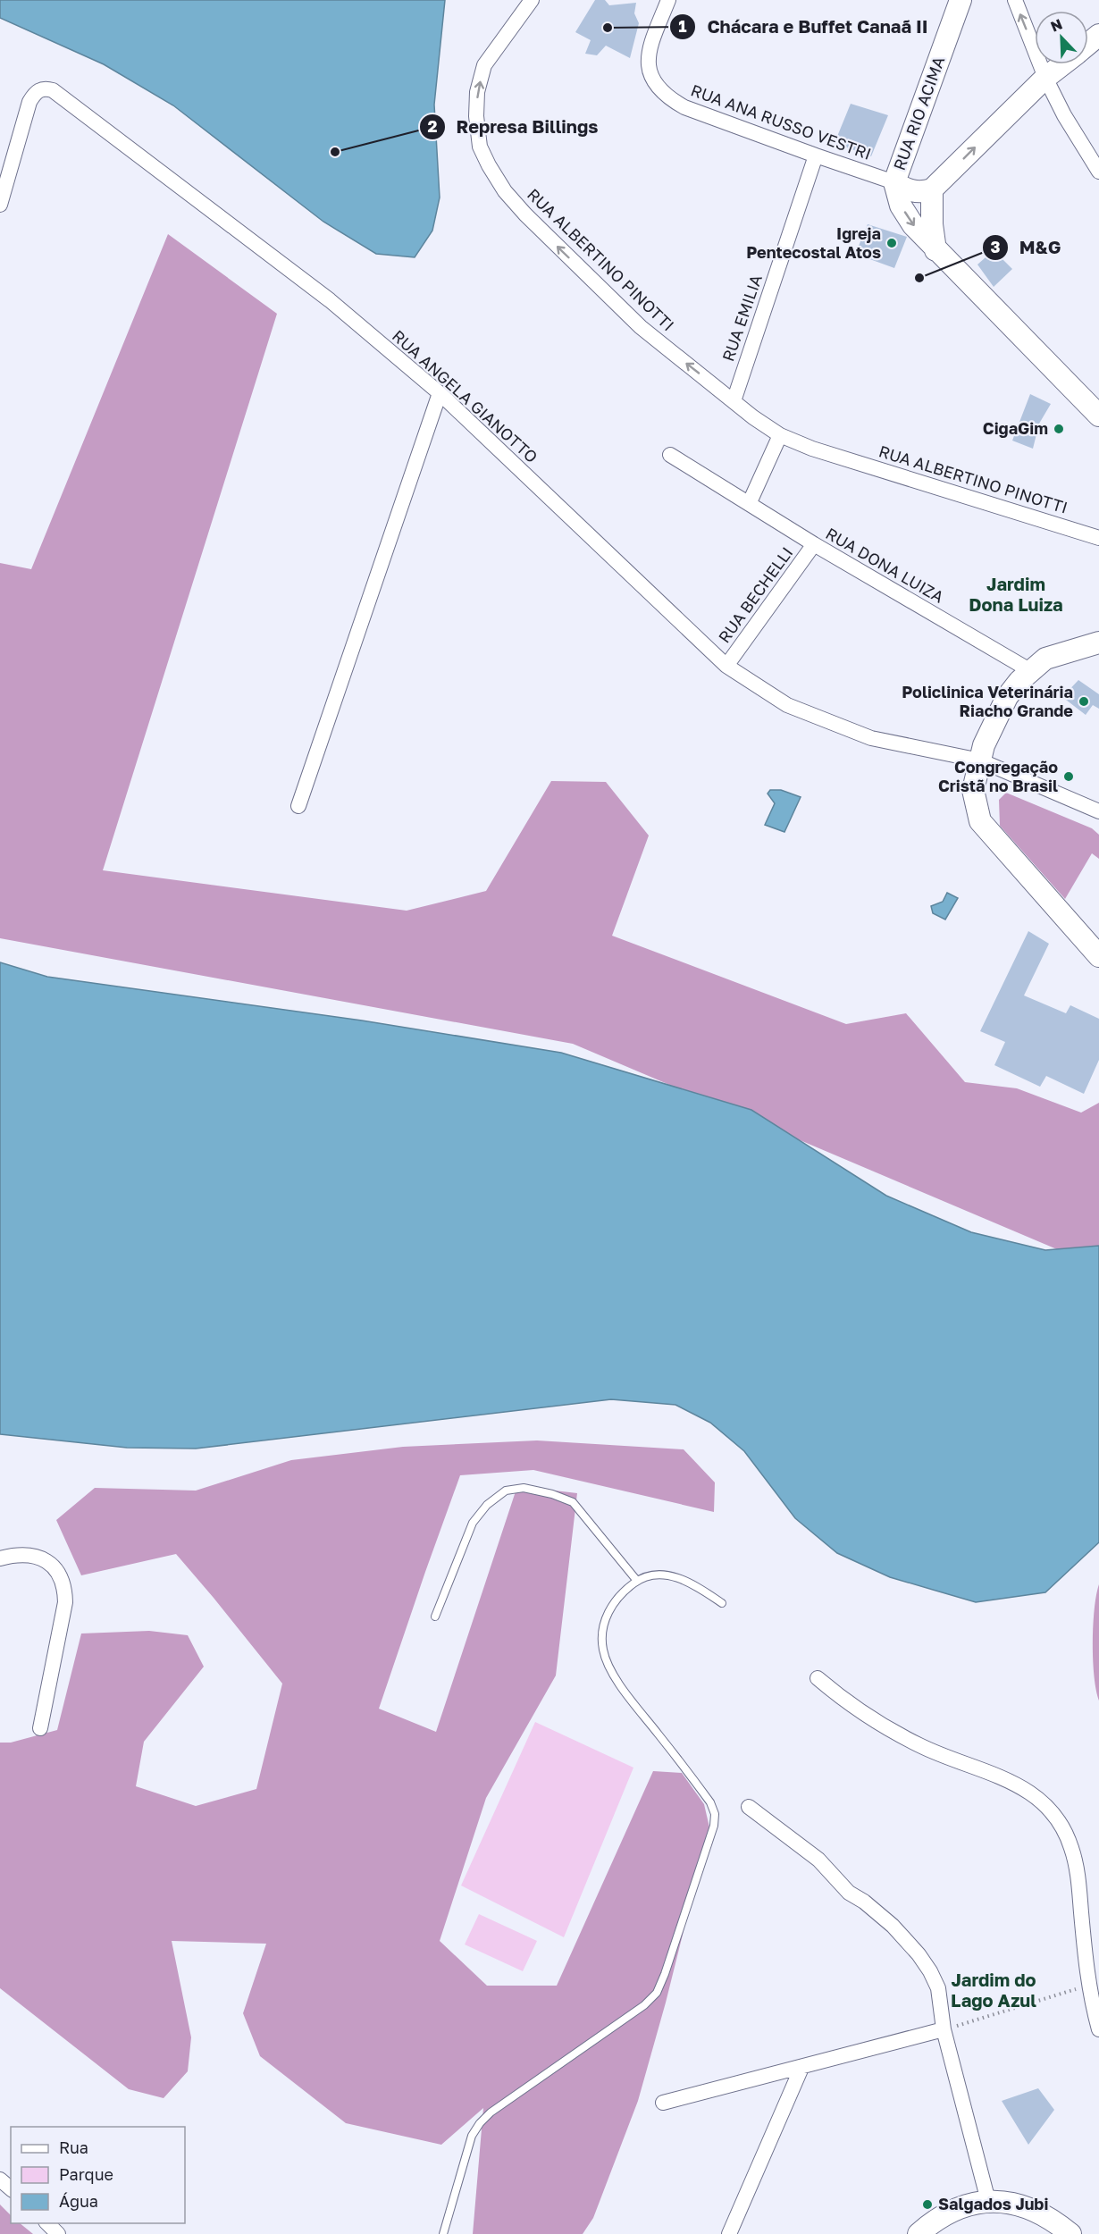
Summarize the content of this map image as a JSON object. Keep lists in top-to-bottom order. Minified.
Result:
{"streets":{"main road":["RUA RIO ACIMA"],"street":["RUA ANA RUSSO VESTRI","RUA ALBERTINO PINOTTI","RUA EMILIA","RUA ANGELA GIANOTTO","RUA DONA LUIZA","RUA BECHELLI"]},"crossings":[["RUA RIO ACIMA","RUA ANA RUSSO VESTRI"],["RUA ANA RUSSO VESTRI","RUA EMILIA"],["RUA ALBERTINO PINOTTI","RUA EMILIA"],["RUA ANGELA GIANOTTO","RUA BECHELLI"],["RUA DONA LUIZA","RUA BECHELLI"]],"one_way":["RUA ALBERTINO PINOTTI"],"districts":["Jardim Dona Luiza","Jardim do Lago Azul"],"places":["Chácara e Buffet Canaã II","Represa Billings","Igreja Pentecostal Atos","M&G","CigaGim","Policlinica Veterinária Riacho Grande","Congregação Cristã no Brasil","Salgados Jubi"],"legend":["Rua","Parque","Água"],"north":"top left"}
